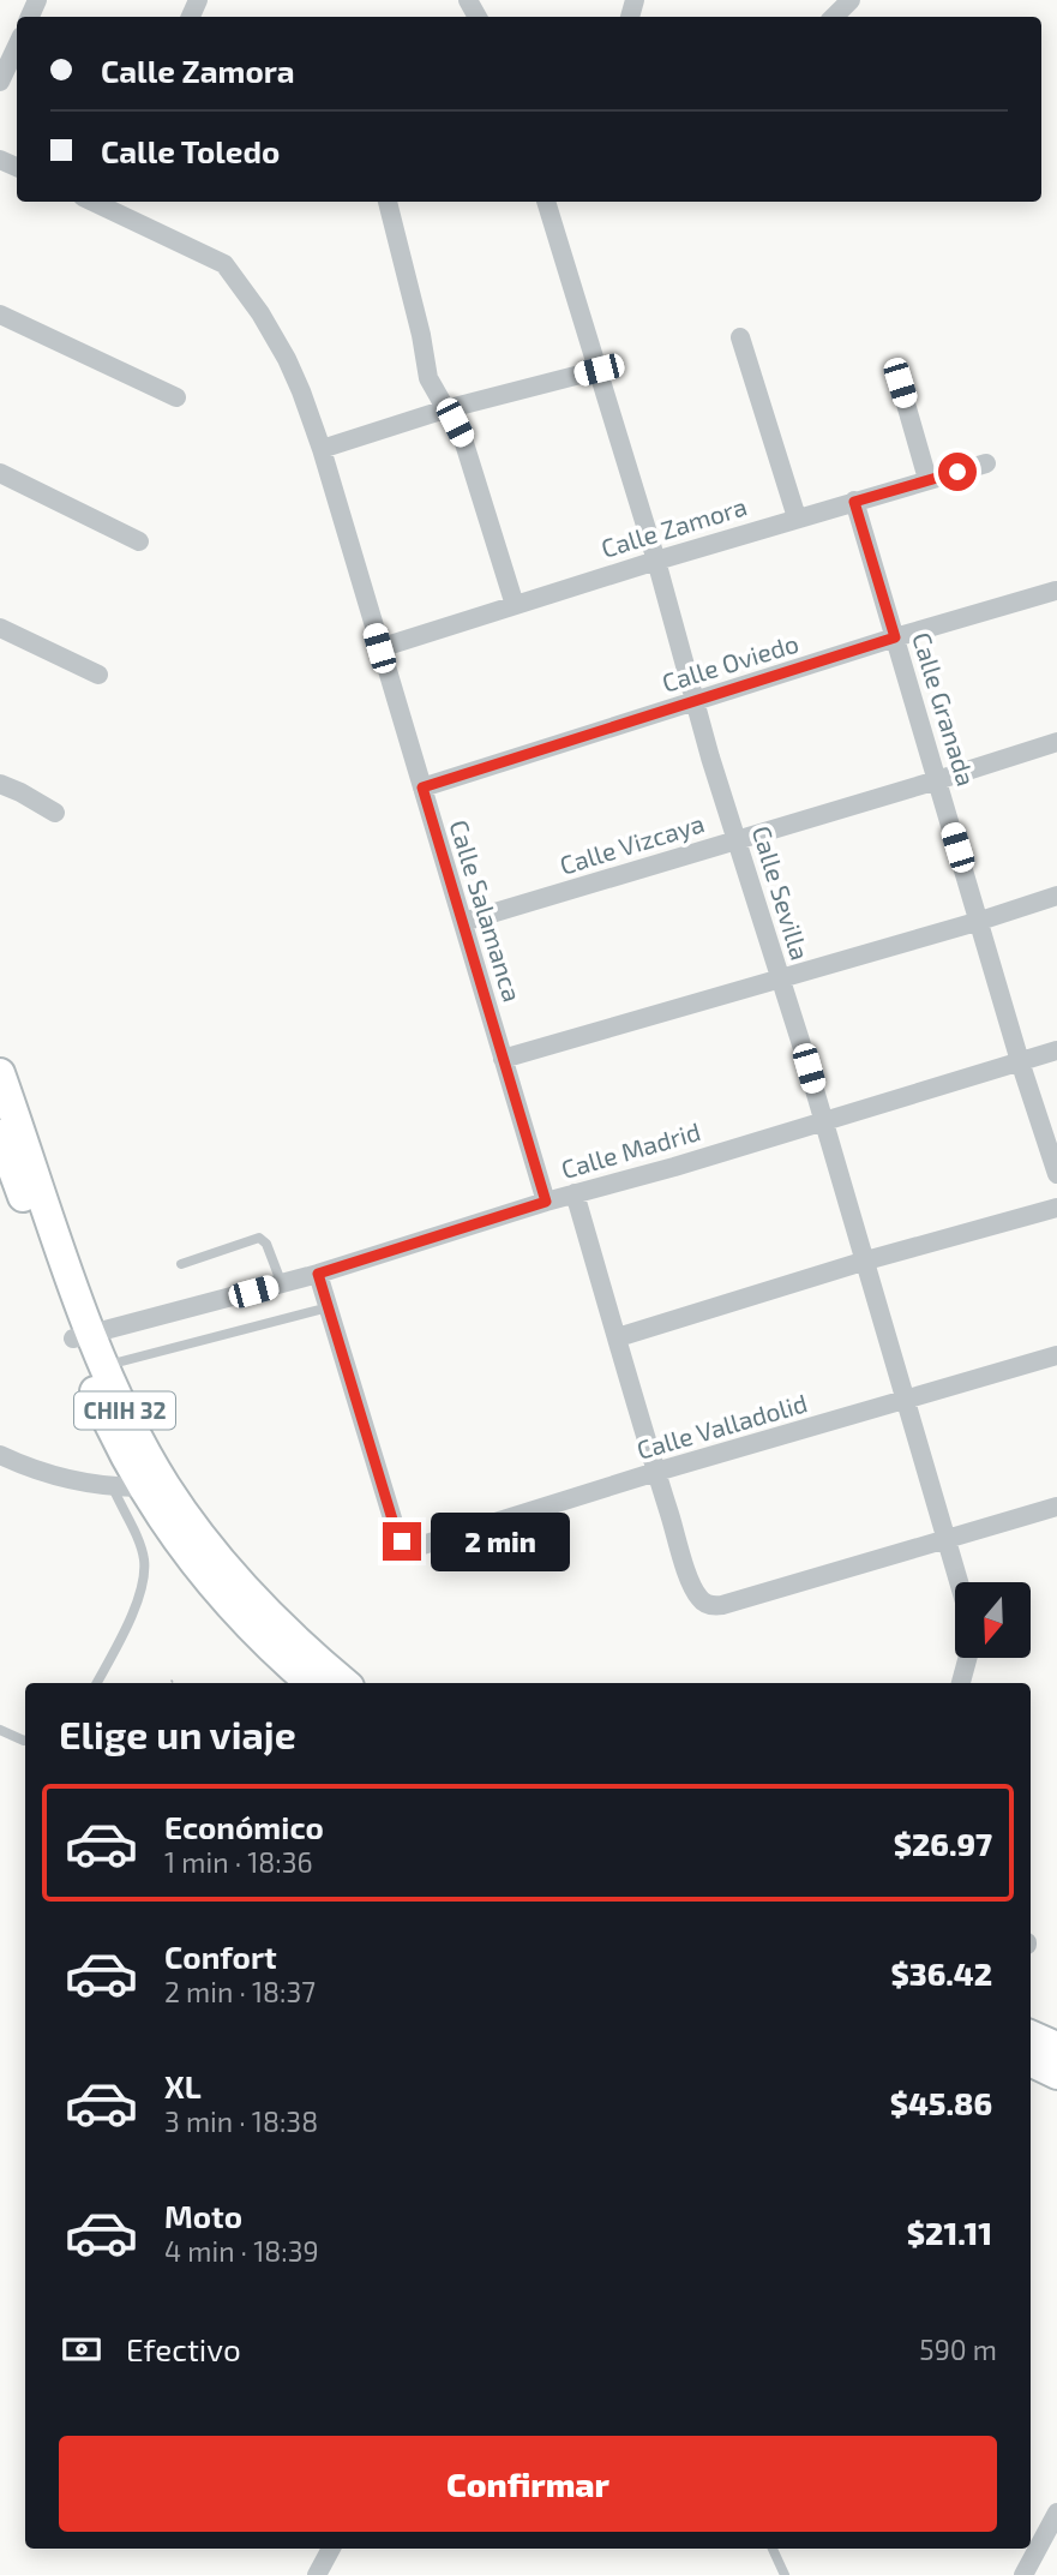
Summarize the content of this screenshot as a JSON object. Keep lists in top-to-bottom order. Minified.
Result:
{"streets":{"main road":["CHIH 32"],"street":["Calle Zamora","Calle Oviedo","Calle Granada","Calle Vizcaya","Calle Sevilla","Calle Salamanca","Calle Madrid","Calle Valladolid"]},"crossings":[["Calle Zamora","Calle Granada"],["Calle Zamora","Calle Sevilla"],["Calle Zamora","Calle Salamanca"],["Calle Oviedo","Calle Granada"],["Calle Oviedo","Calle Sevilla"],["Calle Oviedo","Calle Salamanca"],["Calle Granada","Calle Vizcaya"],["Calle Granada","Calle Madrid"],["Calle Vizcaya","Calle Sevilla"],["Calle Vizcaya","Calle Salamanca"],["Calle Sevilla","Calle Madrid"],["Calle Sevilla","Calle Valladolid"],["Calle Salamanca","Calle Madrid"],["Calle Madrid","CHIH 32"]],"north":"bottom","page":{"banner":["Calle Zamora","Calle Toledo"],"bubble":"2 min","heading":"Elige un viaje","list":[{"name":"Económico","note":"1 min · 18:36","value":"$26.97"},{"name":"Confort","note":"2 min · 18:37","value":"$36.42"},{"name":"XL","note":"3 min · 18:38","value":"$45.86"},{"name":"Moto","note":"4 min · 18:39","value":"$21.11"}],"pay":["Efectivo","590 m"],"buttons":"Confirmar"}}
